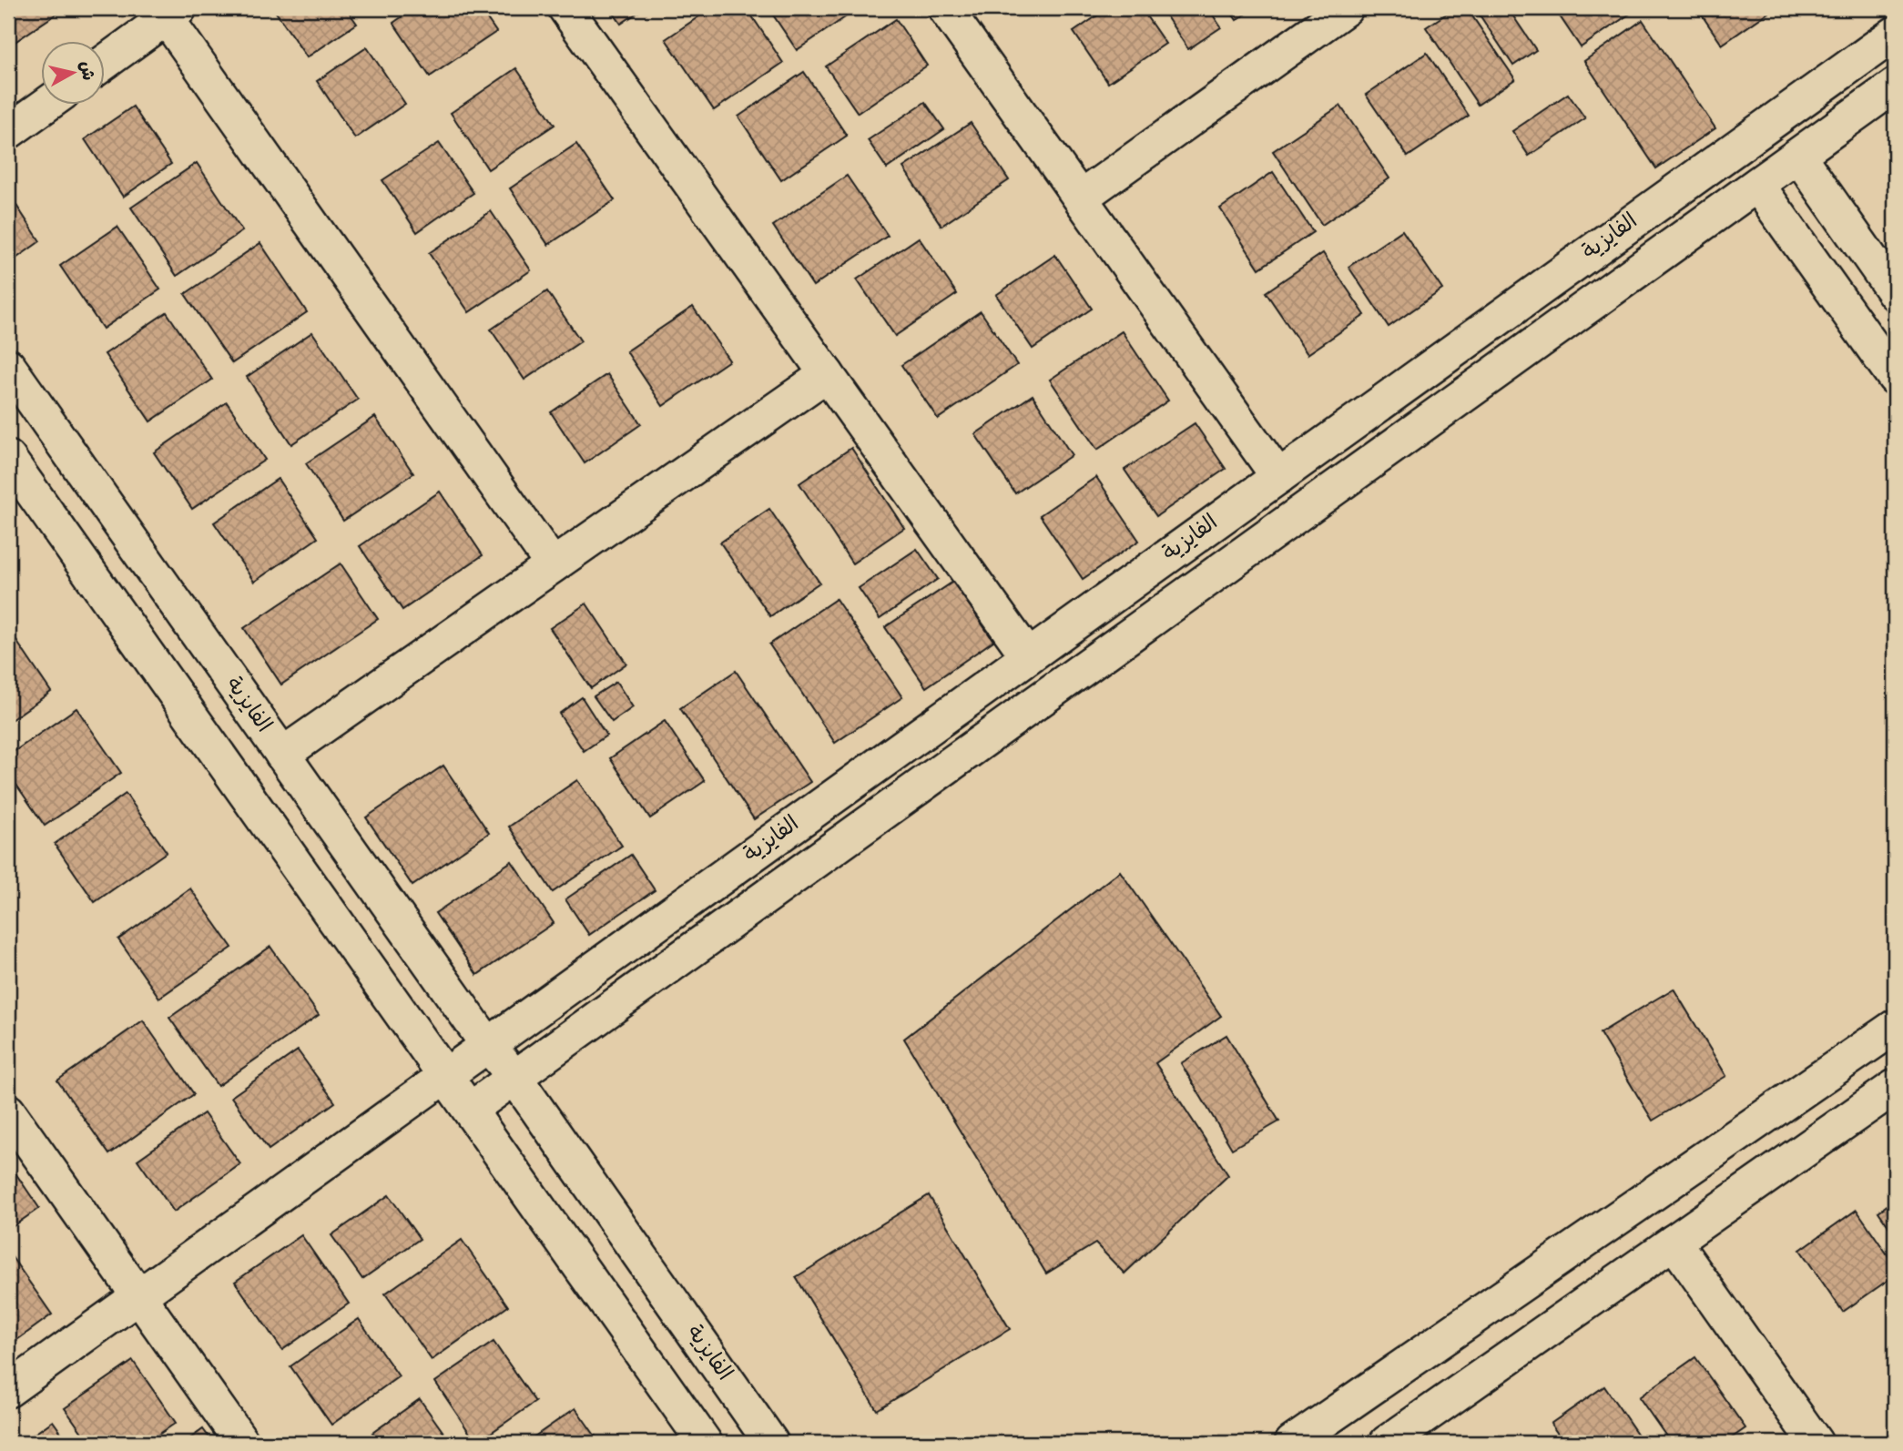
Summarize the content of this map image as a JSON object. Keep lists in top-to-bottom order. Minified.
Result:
{"streets":{"street":["الفايزية"]},"north":"right"}
